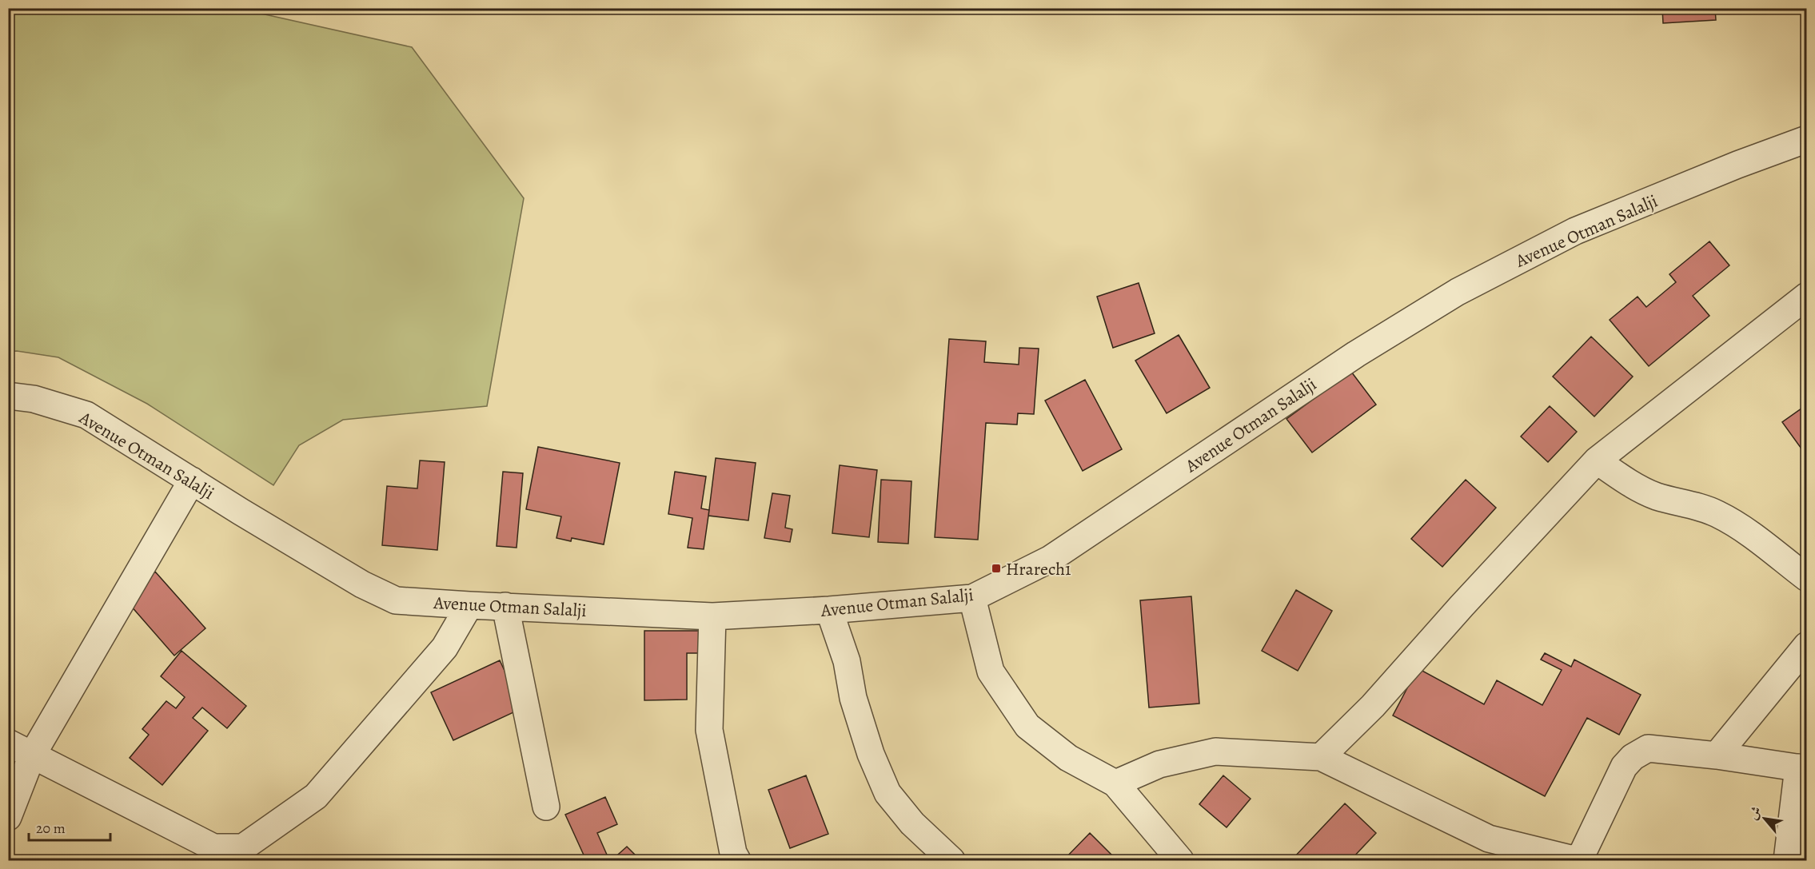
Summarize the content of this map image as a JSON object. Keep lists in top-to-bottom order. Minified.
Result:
{"streets":{"street":["Avenue Otman Salalji"]},"places":{"transit":["Hrarech1"]},"scale_bar":"20 m","north":"top left"}
